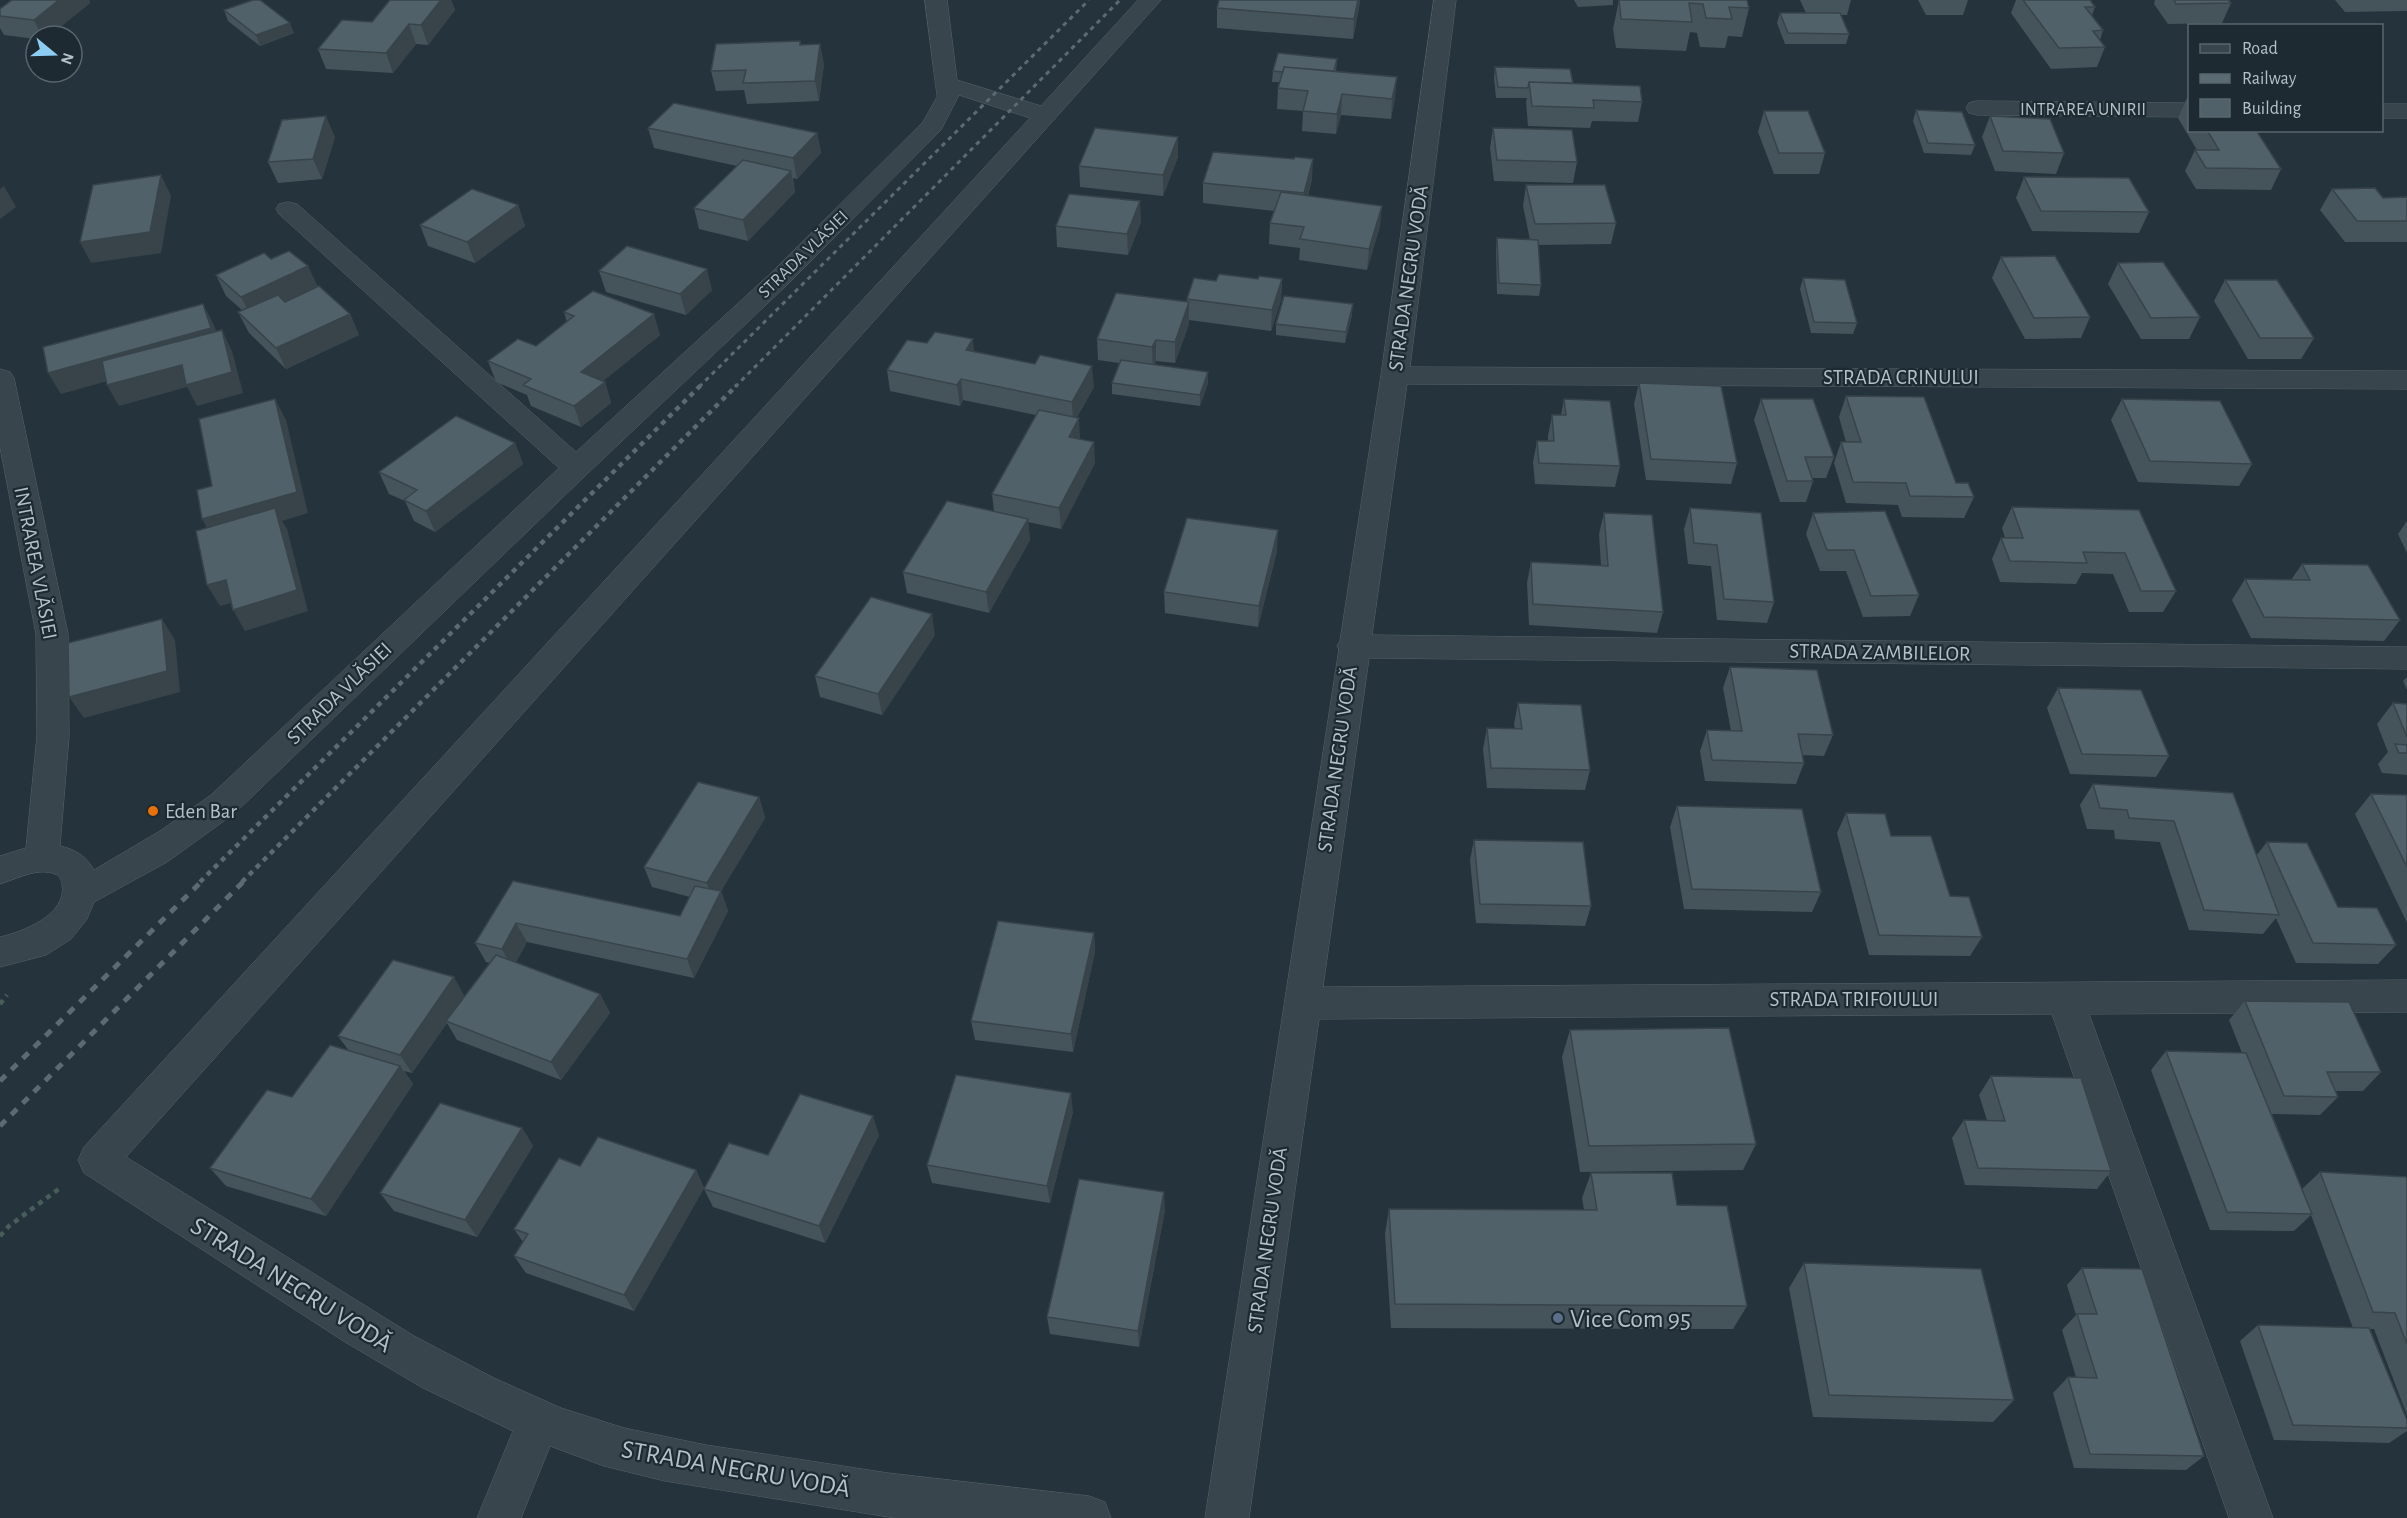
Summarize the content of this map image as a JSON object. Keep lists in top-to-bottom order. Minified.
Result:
{"streets":{"street":["INTRAREA UNIRII","STRADA VLĂSIEI","STRADA NEGRU VODĂ","STRADA CRINULUI","INTRAREA VLĂSIEI","STRADA ZAMBILELOR","STRADA TRIFOIULUI"]},"crossings":[["STRADA NEGRU VODĂ","STRADA CRINULUI"],["STRADA NEGRU VODĂ","STRADA ZAMBILELOR"],["STRADA NEGRU VODĂ","STRADA TRIFOIULUI"]],"places":["Eden Bar","Vice Com 95"],"legend":["Road","Railway","Building"],"north":"right"}
